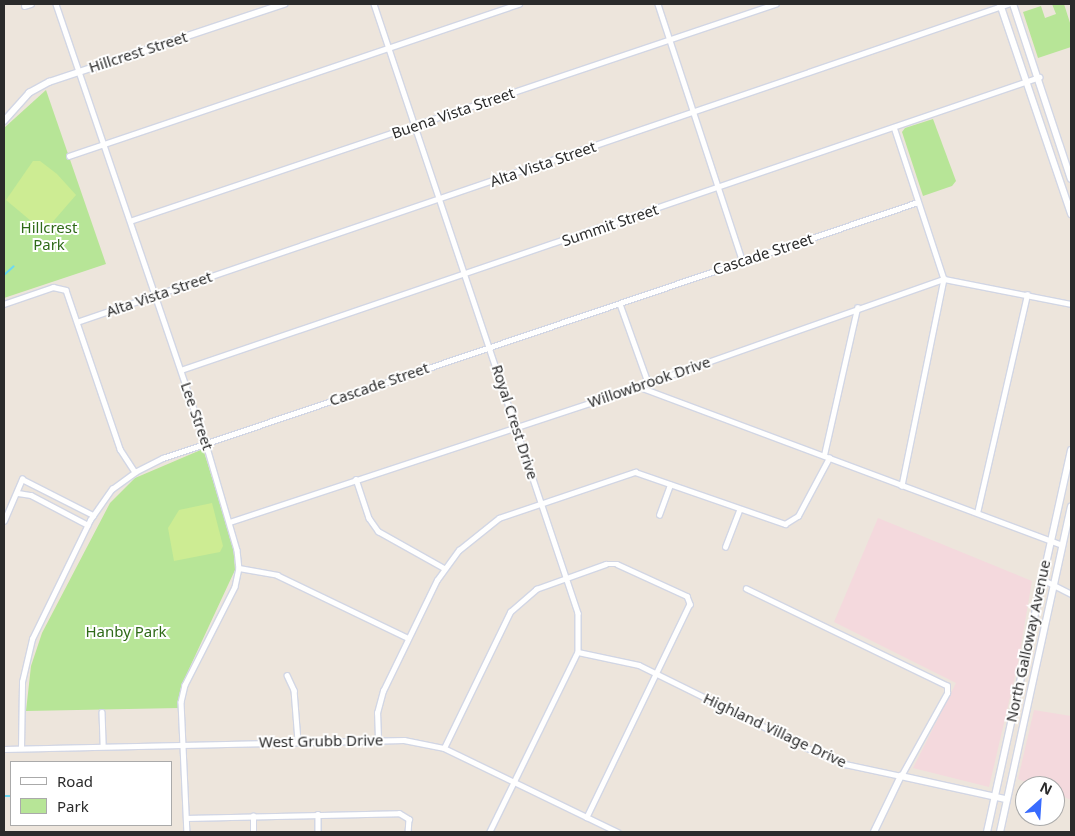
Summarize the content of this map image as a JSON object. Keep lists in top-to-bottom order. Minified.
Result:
{"streets":{"main road":["North Galloway Avenue"],"street":["Hillcrest Street","Buena Vista Street","Alta Vista Street","Summit Street","Cascade Street","Willowbrook Drive","Lee Street","Royal Crest Drive","Highland Village Drive","West Grubb Drive"]},"crossings":[["Hillcrest Street","Lee Street"],["Buena Vista Street","Lee Street"],["Buena Vista Street","Royal Crest Drive"],["Alta Vista Street","Lee Street"],["Alta Vista Street","Royal Crest Drive"],["Summit Street","Lee Street"],["Summit Street","Royal Crest Drive"],["Cascade Street","Lee Street"],["Cascade Street","Royal Crest Drive"],["Cascade Street","West Grubb Drive"],["Willowbrook Drive","Lee Street"],["Willowbrook Drive","Royal Crest Drive"],["Lee Street","West Grubb Drive"],["Royal Crest Drive","Highland Village Drive"],["Royal Crest Drive","West Grubb Drive"],["North Galloway Avenue","Highland Village Drive"]],"parks":["Hillcrest Park","Hanby Park"],"legend":["Road","Park"],"north":"top right"}
